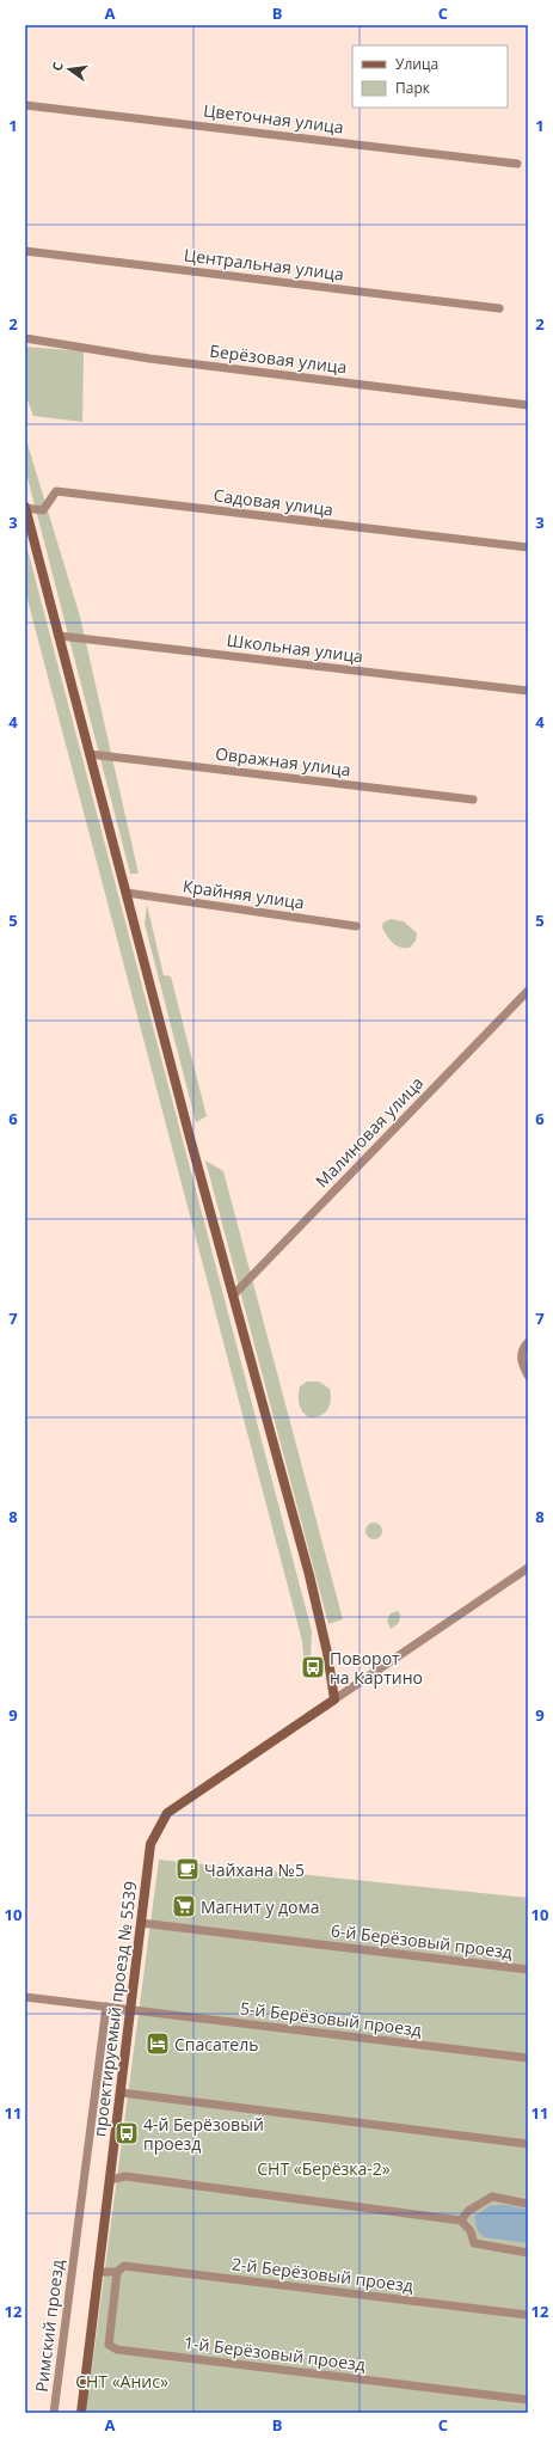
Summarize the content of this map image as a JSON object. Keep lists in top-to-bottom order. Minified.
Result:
{"streets":{"street":["Цветочная улица","Центральная улица","Берёзовая улица","Садовая улица","Школьная улица","Овражная улица","Крайняя улица","Малиновая улица","6-й Берёзовый проезд","проектируемый проезд № 5539","5-й Берёзовый проезд","2-й Берёзовый проезд","Римский проезд","1-й Берёзовый проезд"]},"crossings":[["6-й Берёзовый проезд","проектируемый проезд № 5539"],["проектируемый проезд № 5539","5-й Берёзовый проезд"],["5-й Берёзовый проезд","Римский проезд"],["2-й Берёзовый проезд","1-й Берёзовый проезд"]],"parks":["СНТ «Берёзка-2»","СНТ «Анис»"],"places":{"bus stop":["Поворот на Картино","4-й Берёзовый проезд"],"cafe":["Чайхана №5"],"supermarket":["Магнит у дома"],"hotel":["Спасатель"]},"legend":["Улица","Парк"],"north":"left","grid":{"columns":["A","B","C"],"rows":["1","2","3","4","5","6","7","8","9","10","11","12"]}}
